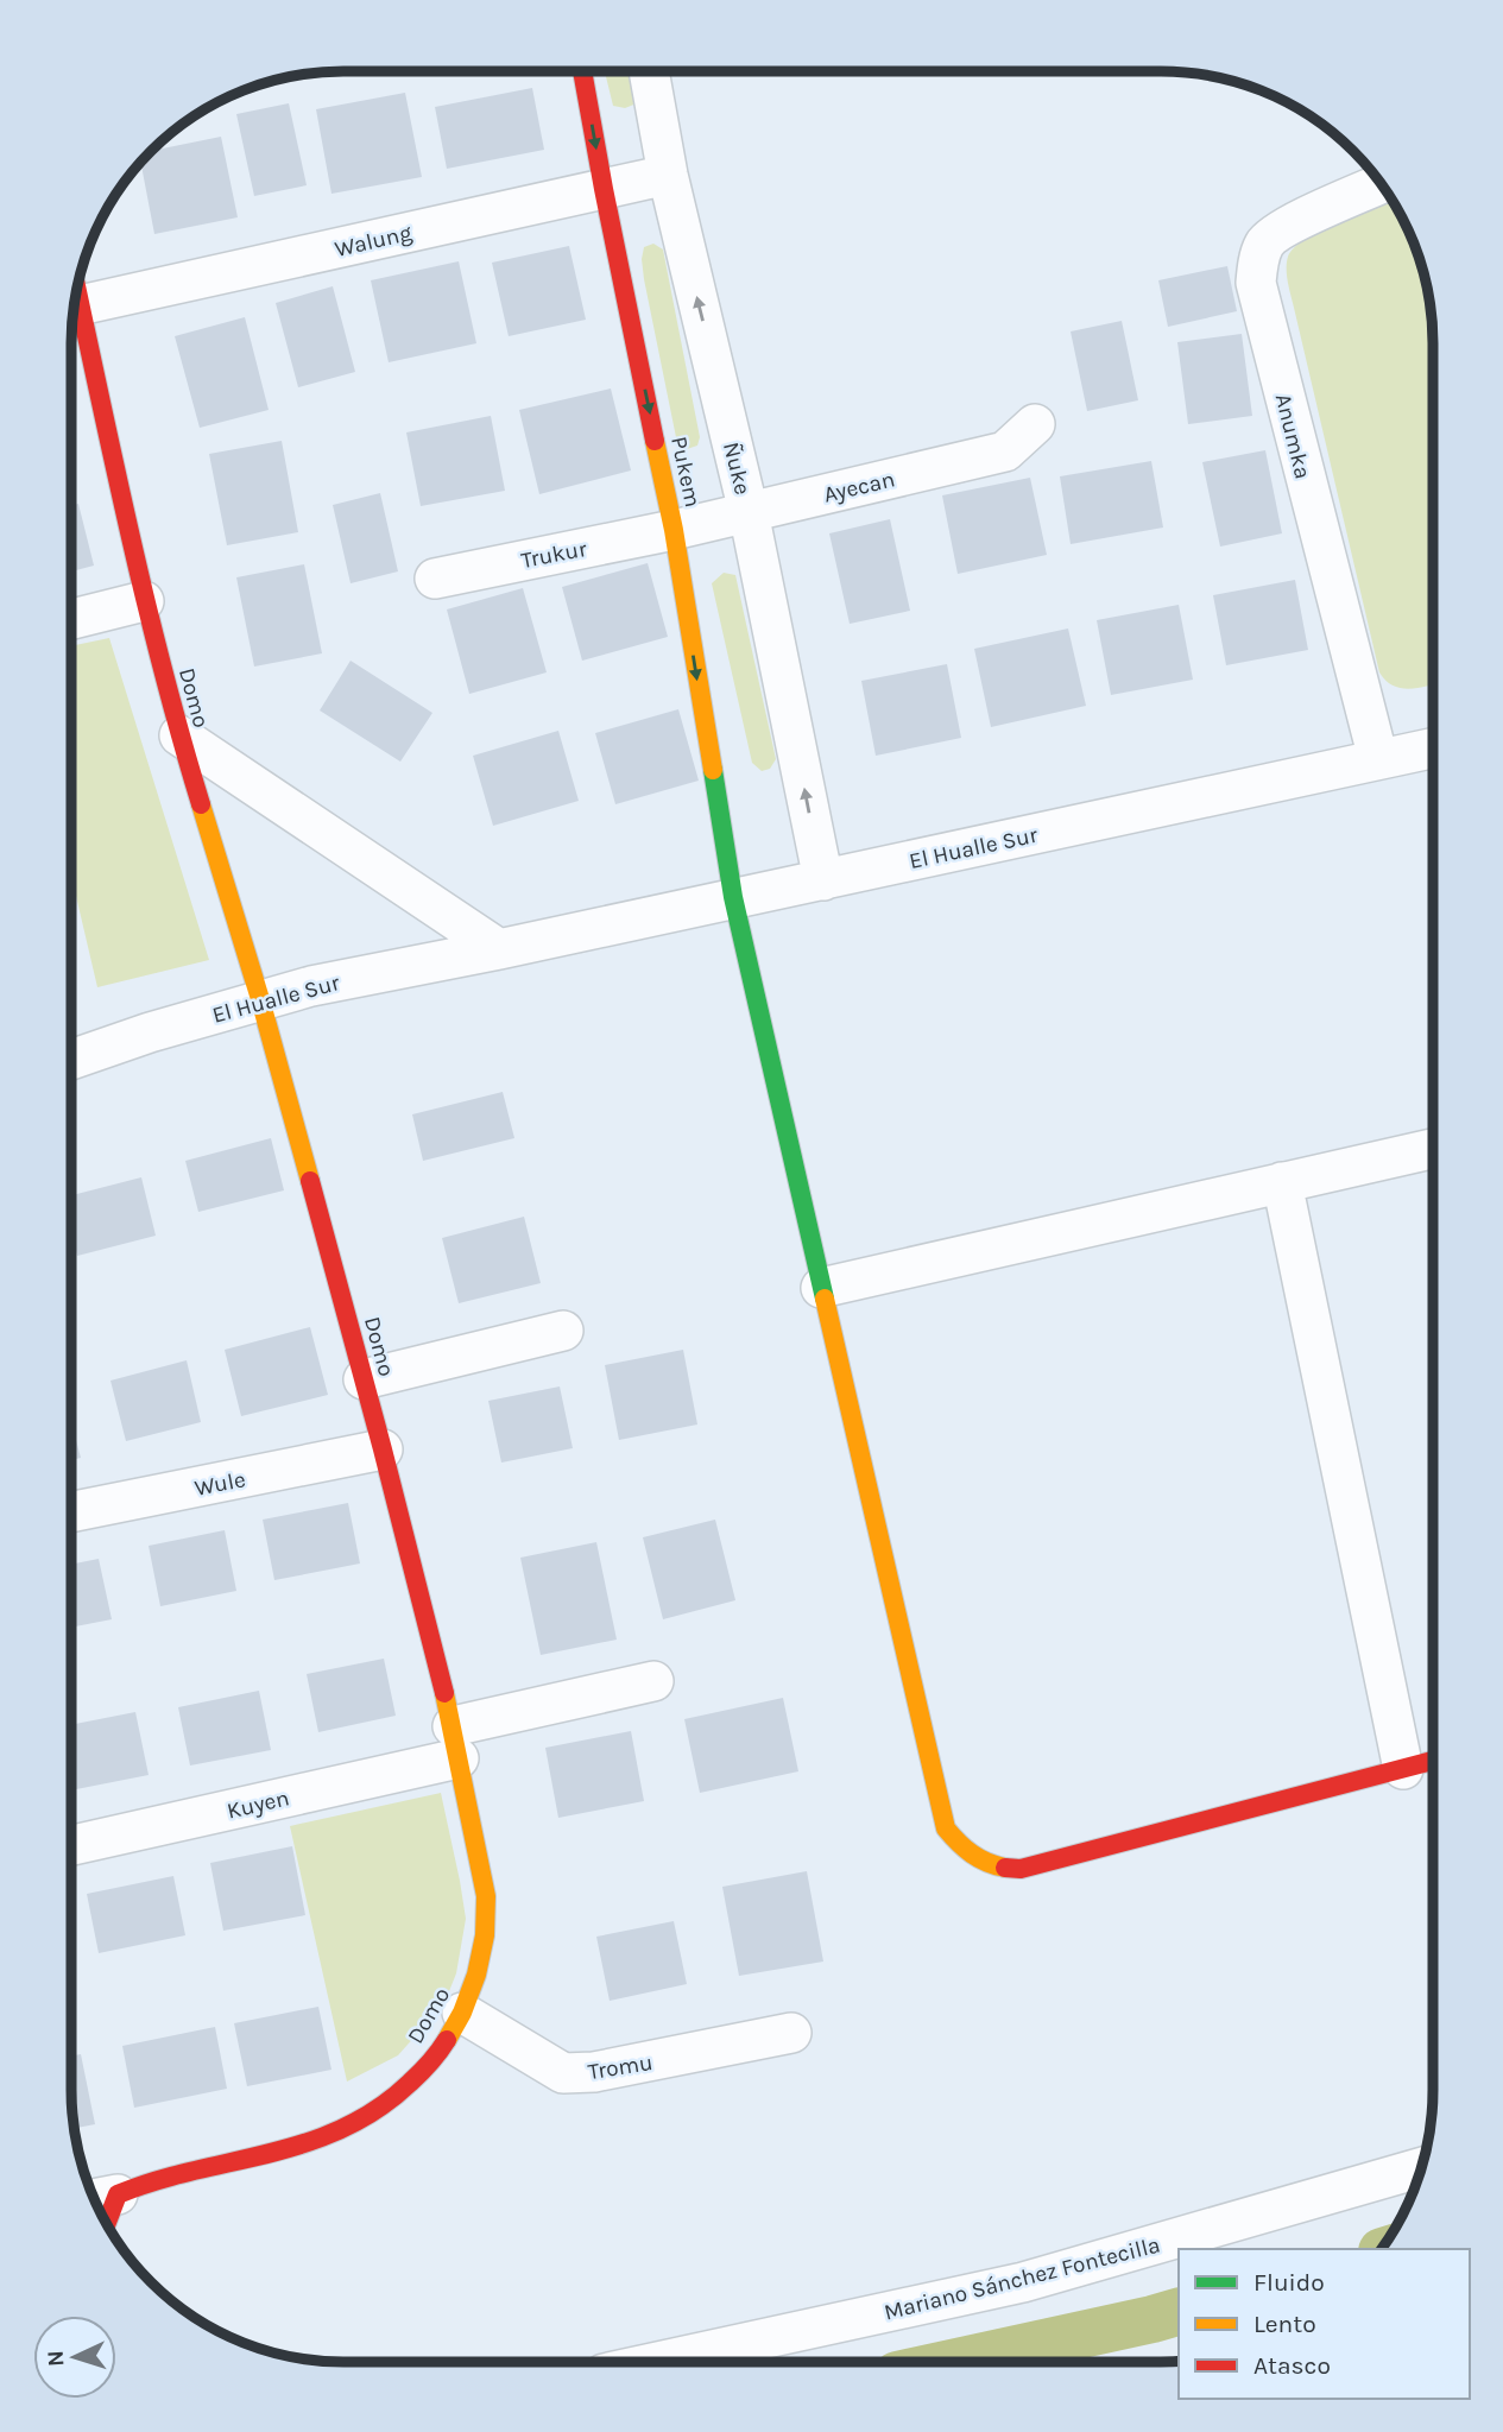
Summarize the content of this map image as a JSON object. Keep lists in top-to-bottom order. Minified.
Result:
{"streets":{"street":["Walung","Anumka","Ñuke","Pukem","Ayecan","Trukur","Domo","El Hualle Sur","Wule","Kuyen","Tromu","Mariano Sánchez Fontecilla"]},"crossings":[["Walung","Ñuke"],["Walung","Pukem"],["Walung","Domo"],["Anumka","El Hualle Sur"],["Ñuke","Ayecan"],["Ñuke","El Hualle Sur"],["Pukem","Ayecan"],["Pukem","Trukur"],["Pukem","El Hualle Sur"],["Ayecan","Trukur"],["Domo","El Hualle Sur"],["Domo","Wule"],["Domo","Kuyen"],["Domo","Tromu"]],"one_way":["Ñuke","Pukem"],"legend":["Fluido","Lento","Atasco"],"north":"left"}
